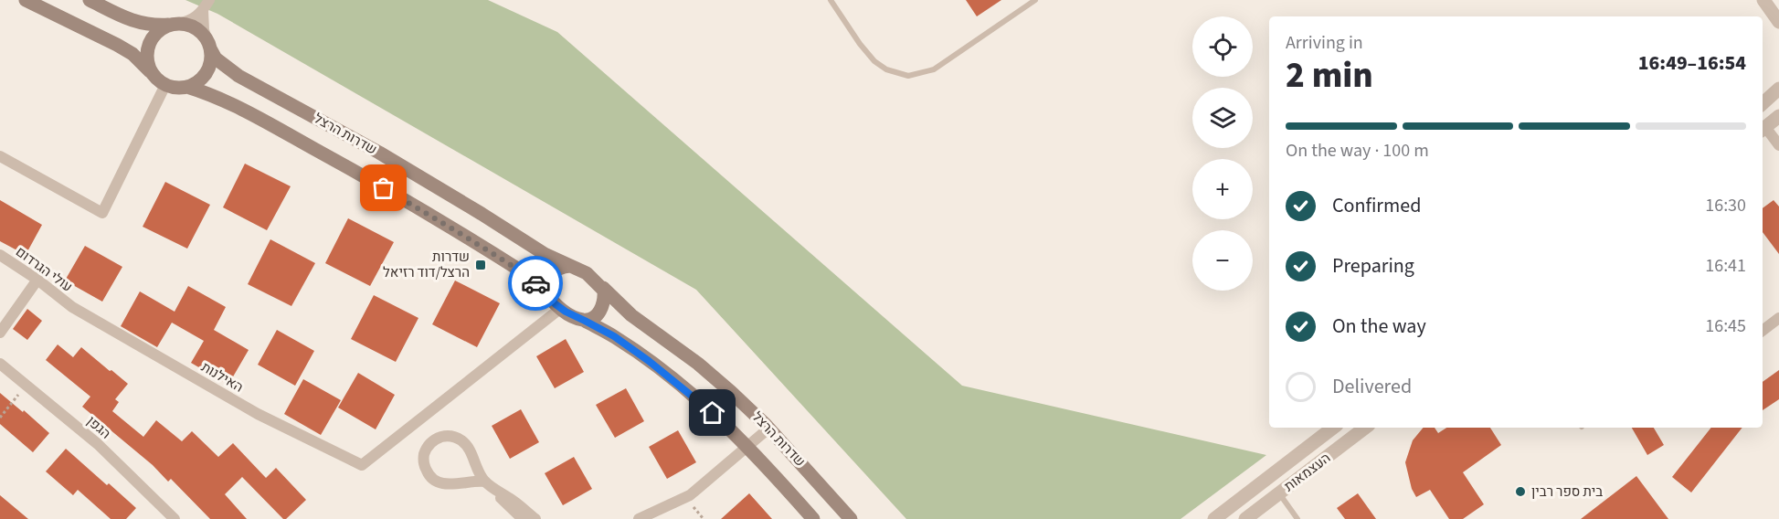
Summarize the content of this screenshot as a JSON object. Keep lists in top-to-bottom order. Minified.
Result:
{"streets":{"main road":["שדרות הרצל"],"street":["עולי הגרדום","האילנות","הגפן","העצמאות"]},"crossings":[["שדרות הרצל","האילנות"],["עולי הגרדום","האילנות"]],"places":{"transit":["שדרות הרצל/דוד רזיאל"],"other":["בית ספר רבין"]},"page":{"map_buttons":["+","−"],"heading":["2 min","Arriving in","16:49–16:54"],"bar":"On the way · 100 m","list":[["Confirmed","16:30"],["Preparing","16:41"],["On the way","16:45"],"Delivered"]}}
